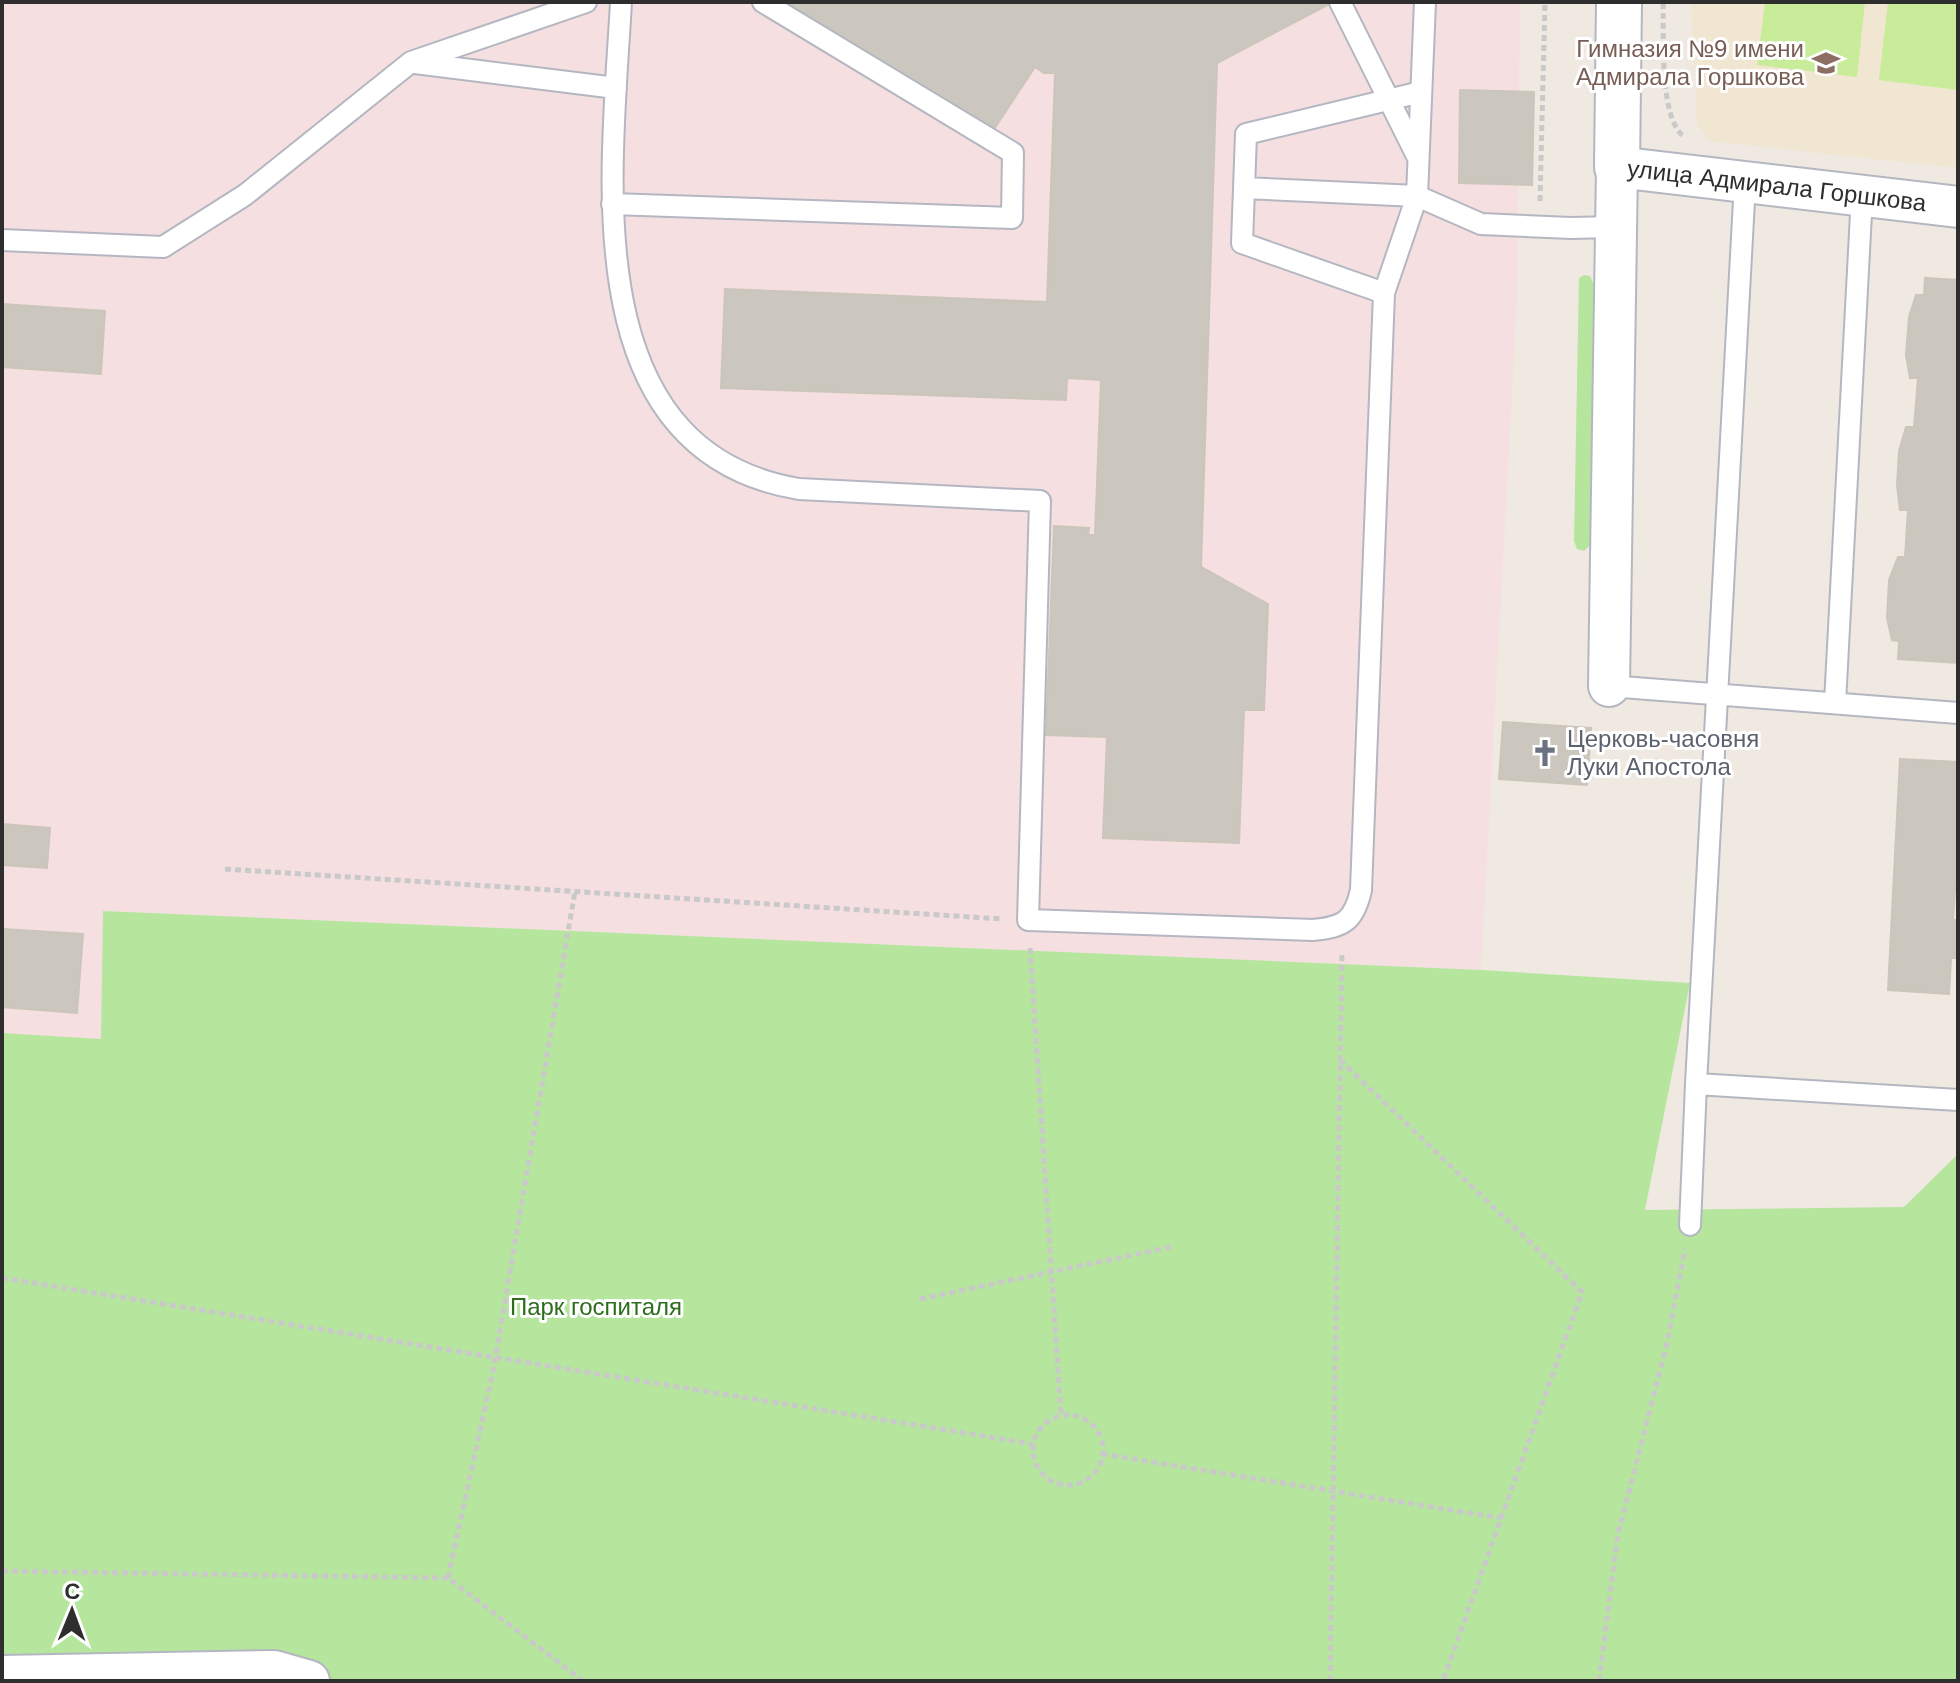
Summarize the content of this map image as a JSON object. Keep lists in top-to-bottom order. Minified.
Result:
{"streets":{"street":["улица Адмирала Горшкова"]},"parks":["Парк госпиталя"],"places":{"school or university":["Гимназия №9 имени Адмирала Горшкова"],"church":["Церковь-часовня Луки Апостола"]},"north":"top"}
